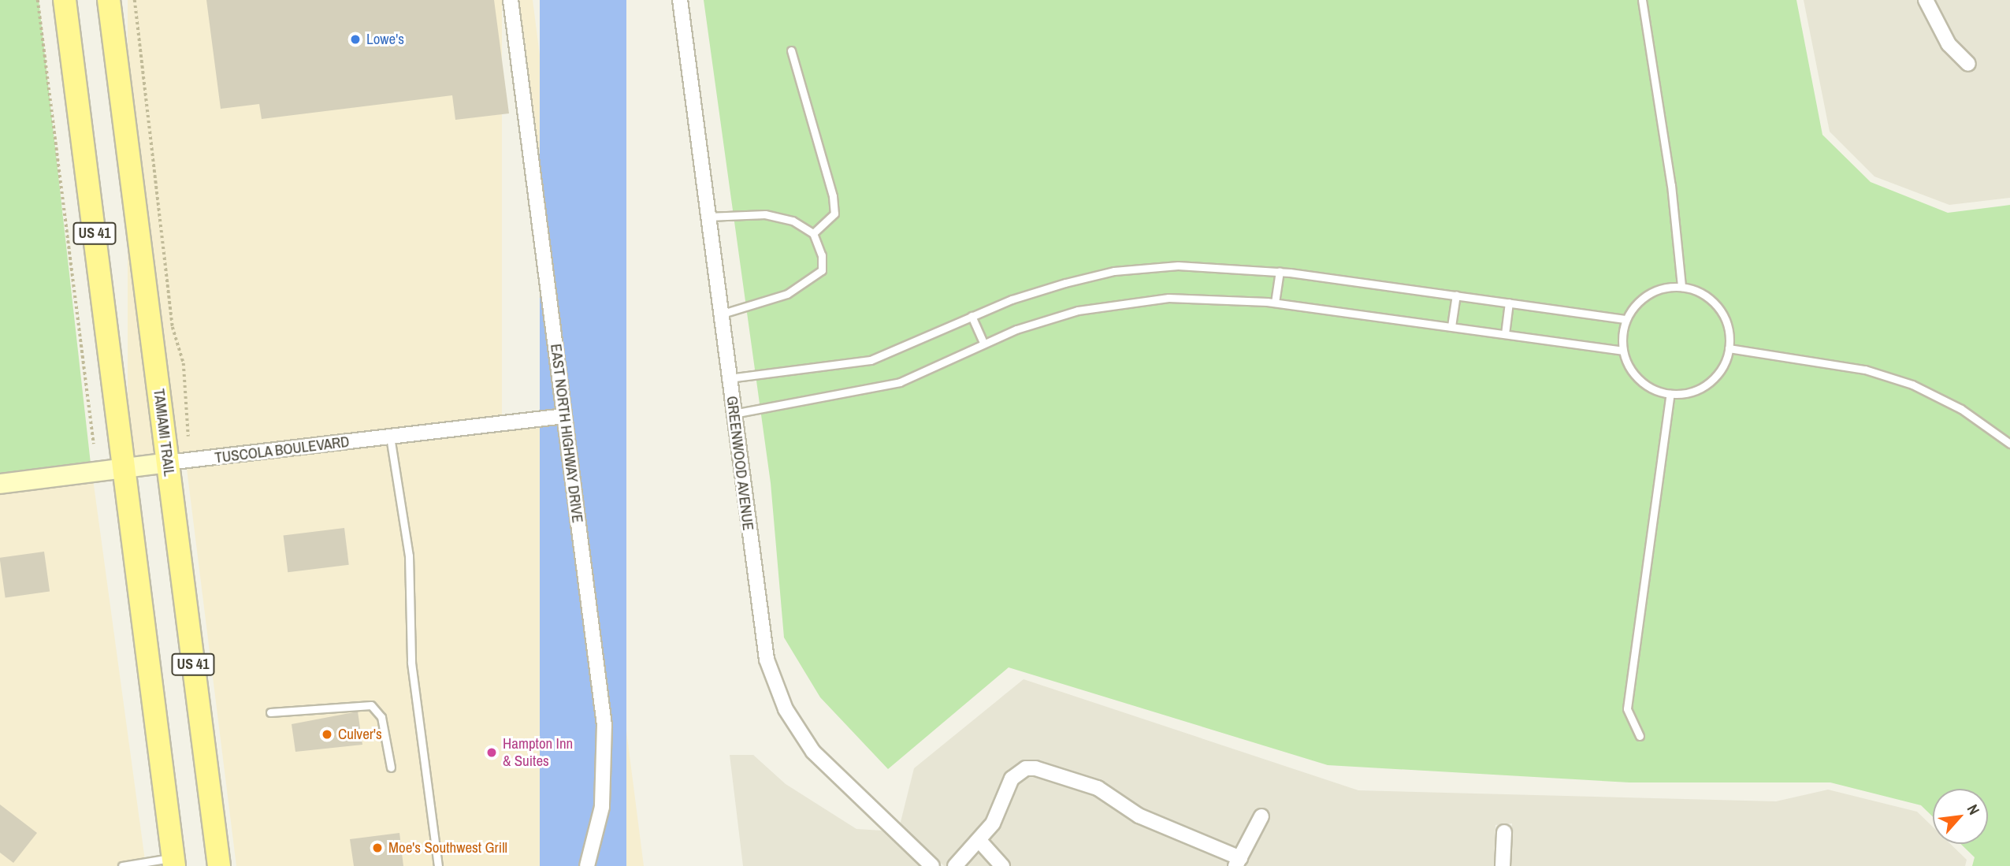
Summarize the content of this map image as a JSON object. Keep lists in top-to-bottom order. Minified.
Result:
{"streets":{"main road":["US 41","TAMIAMI TRAIL"],"street":["EAST NORTH HIGHWAY DRIVE","TUSCOLA BOULEVARD","GREENWOOD AVENUE"]},"crossings":[["US 41","TUSCOLA BOULEVARD"],["TAMIAMI TRAIL","TUSCOLA BOULEVARD"],["EAST NORTH HIGHWAY DRIVE","TUSCOLA BOULEVARD"]],"places":["Lowe's","Culver's","Hampton Inn & Suites","Moe's Southwest Grill"],"north":"top right"}
